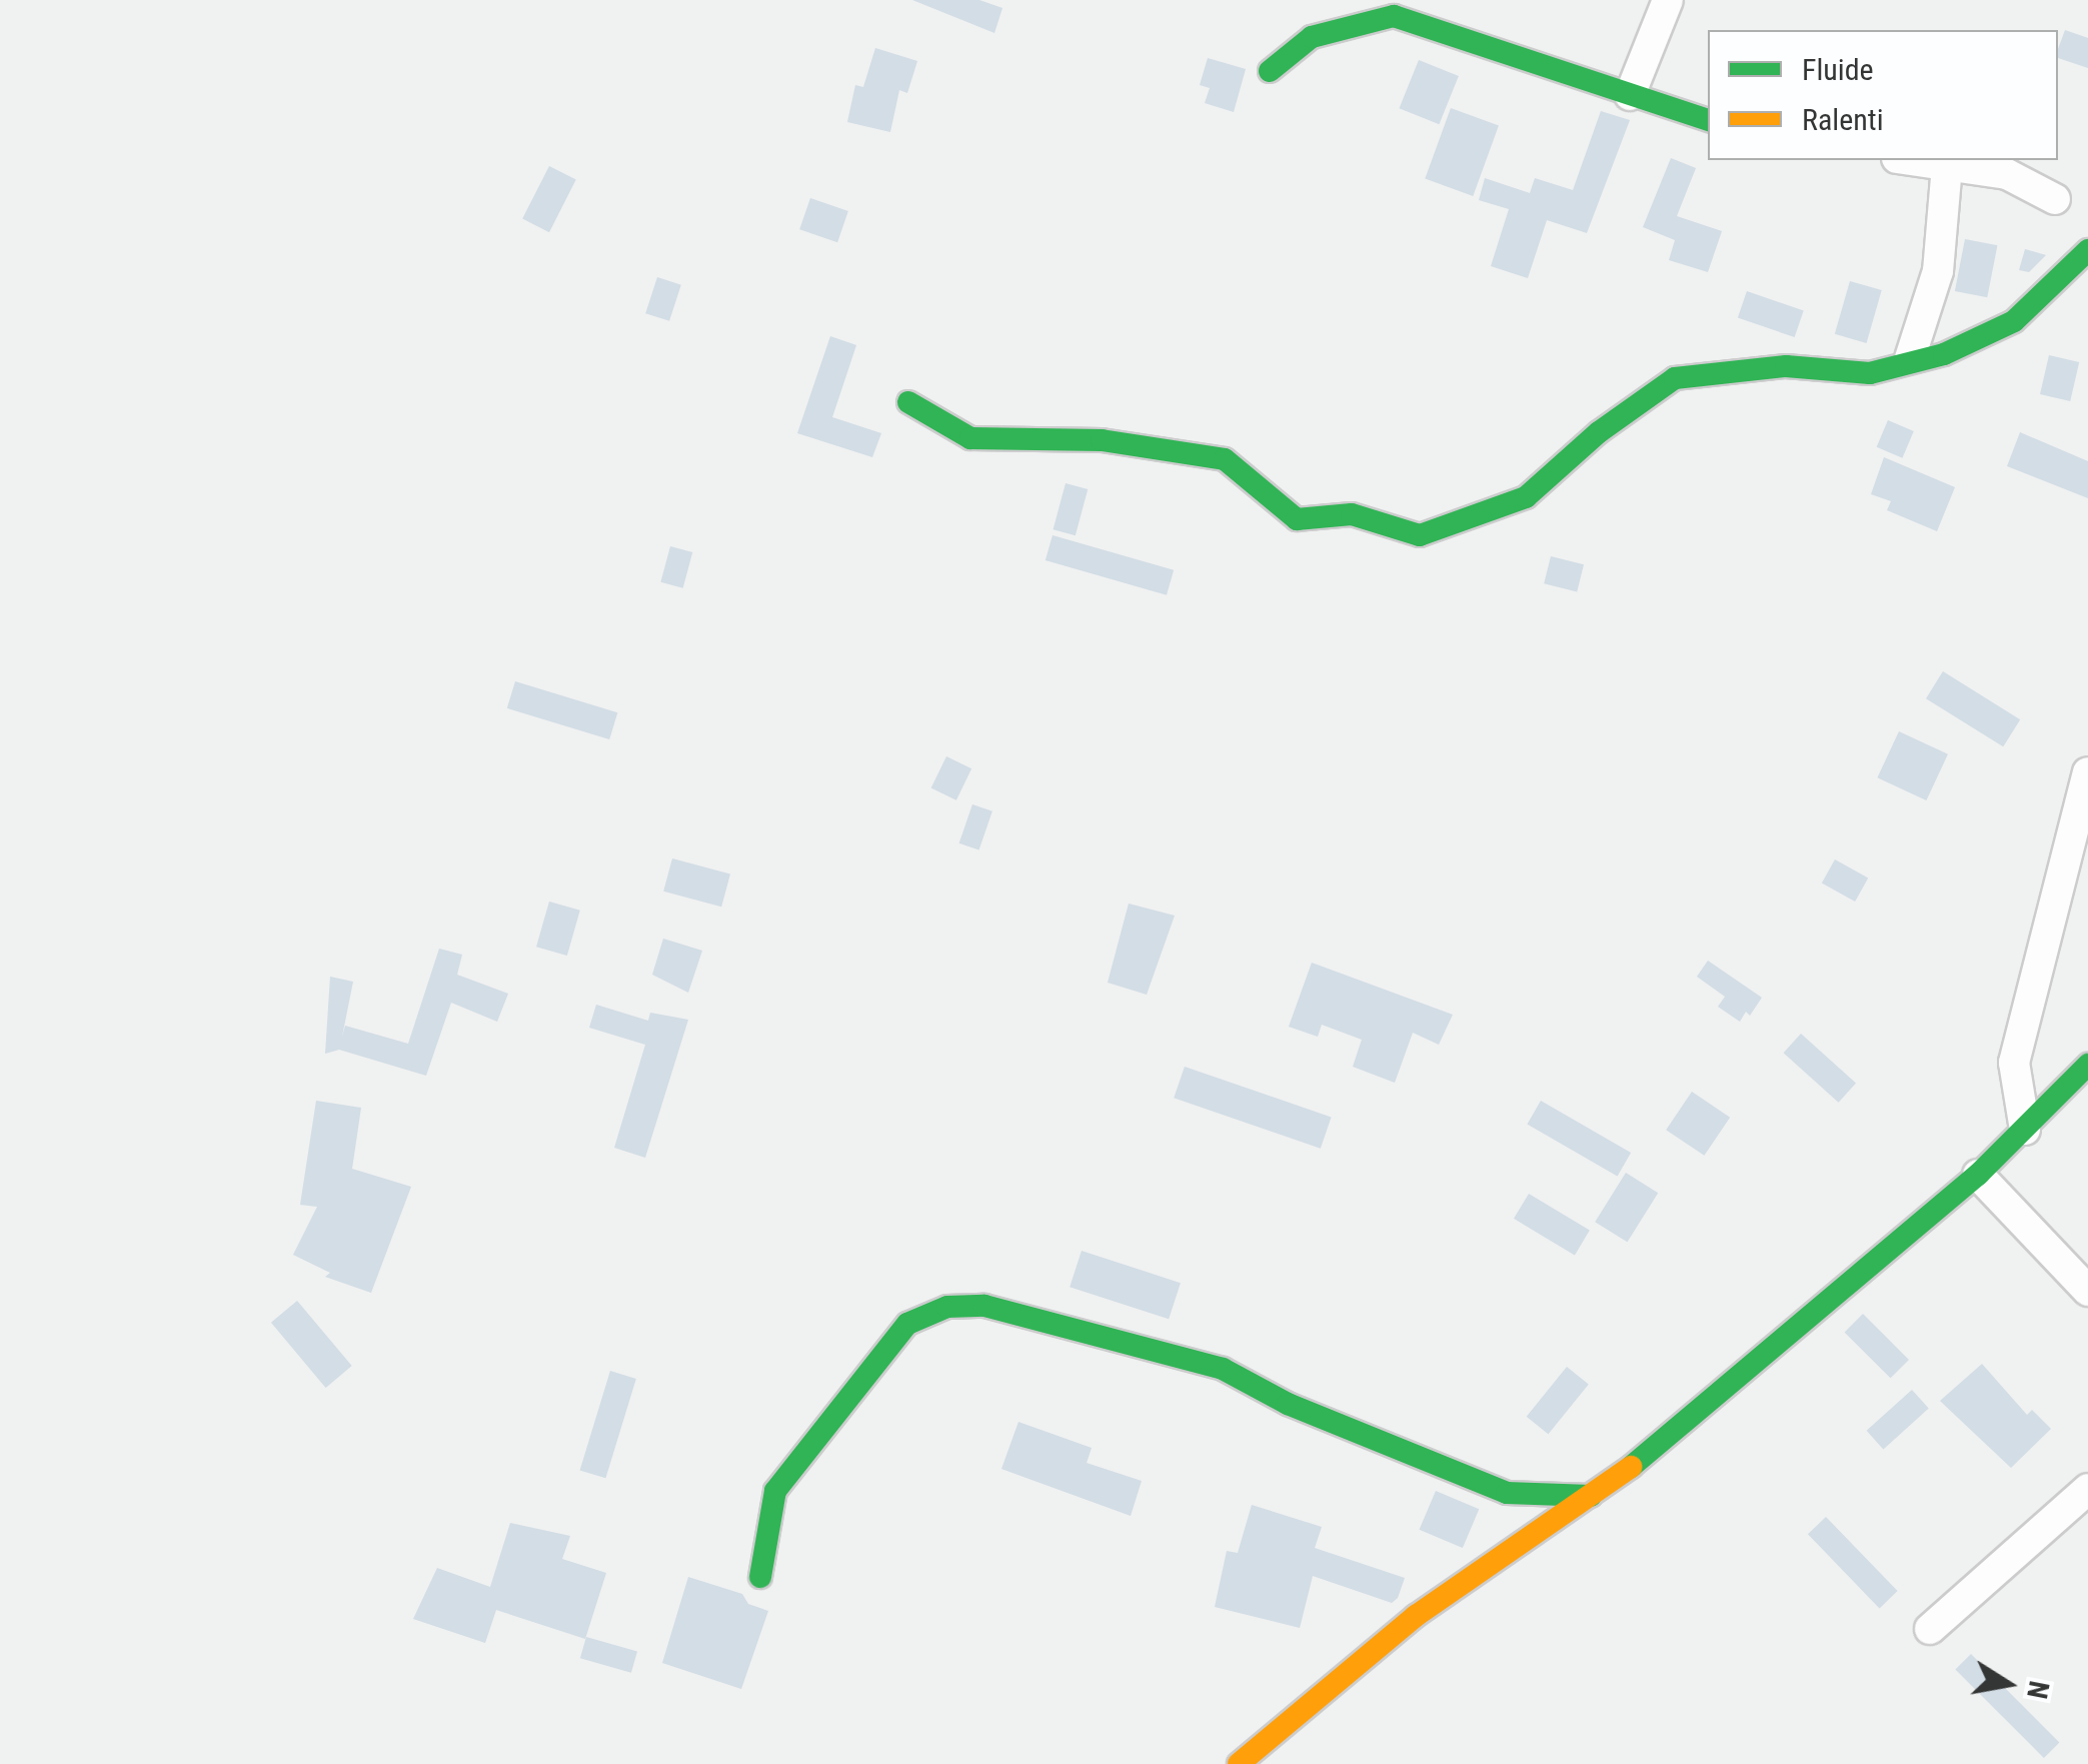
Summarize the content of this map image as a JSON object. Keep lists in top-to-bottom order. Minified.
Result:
{"legend":["Fluide","Ralenti"],"north":"right"}
